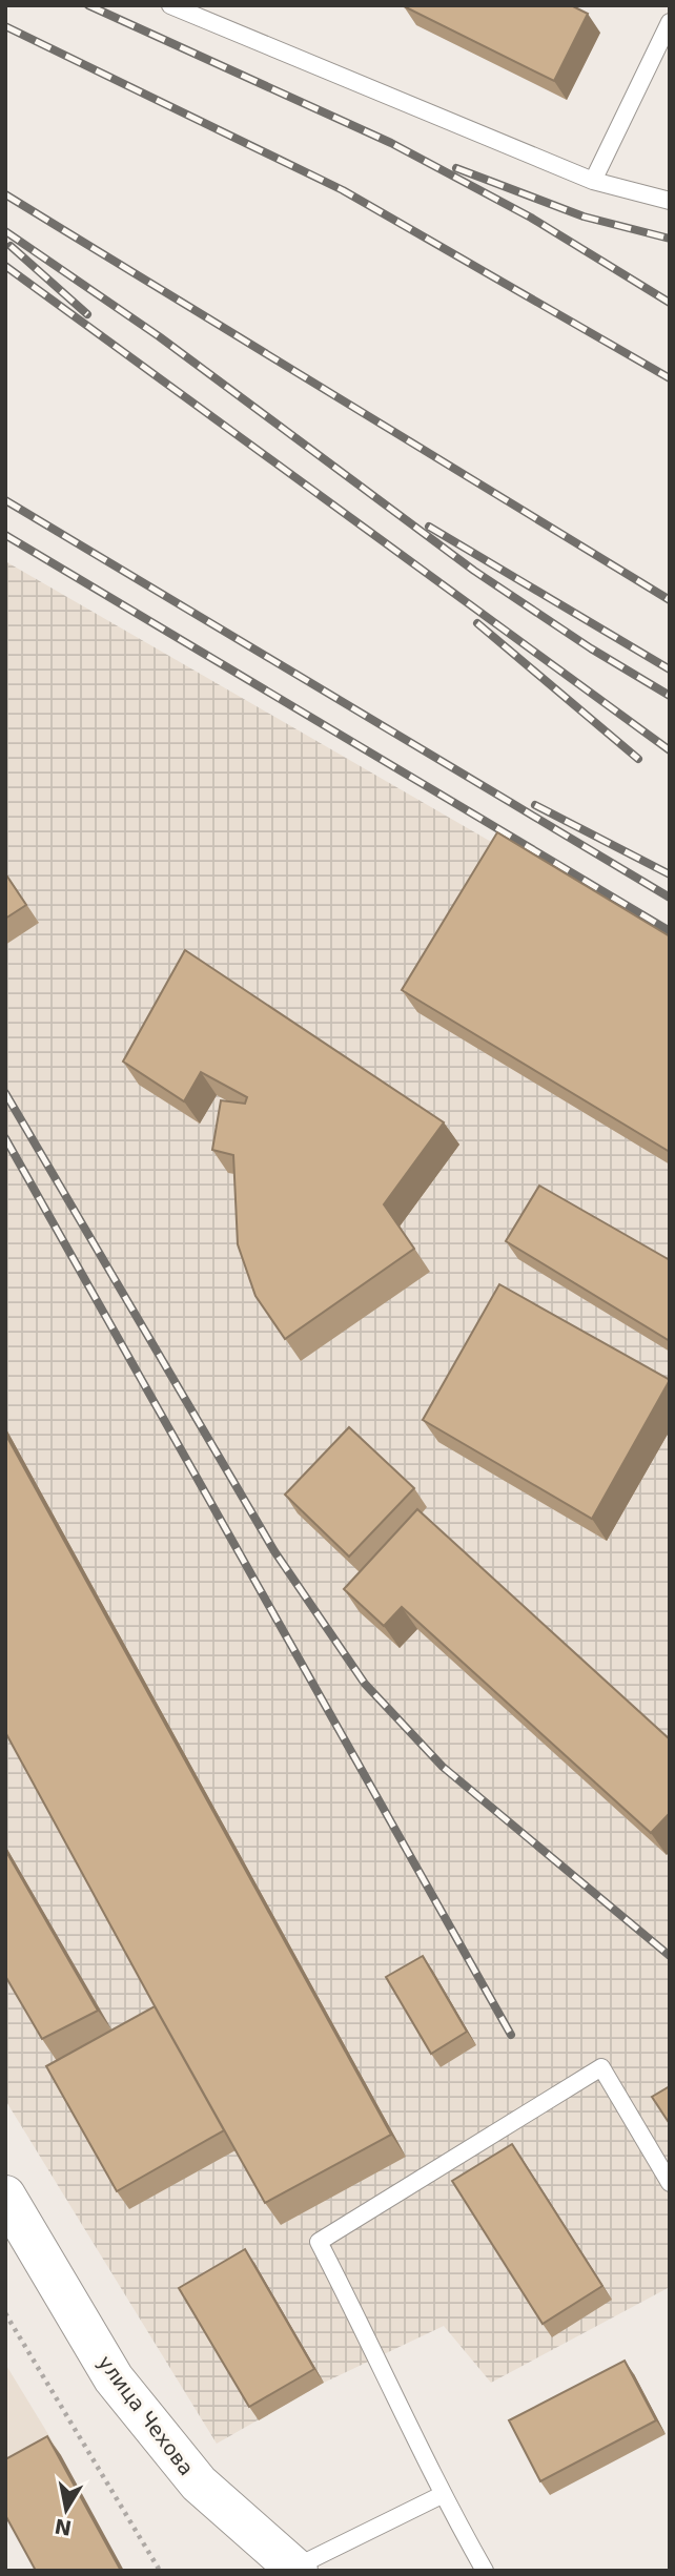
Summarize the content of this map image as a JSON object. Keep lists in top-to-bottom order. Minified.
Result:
{"streets":{"street":["улица Чехова"]},"north":"bottom"}
